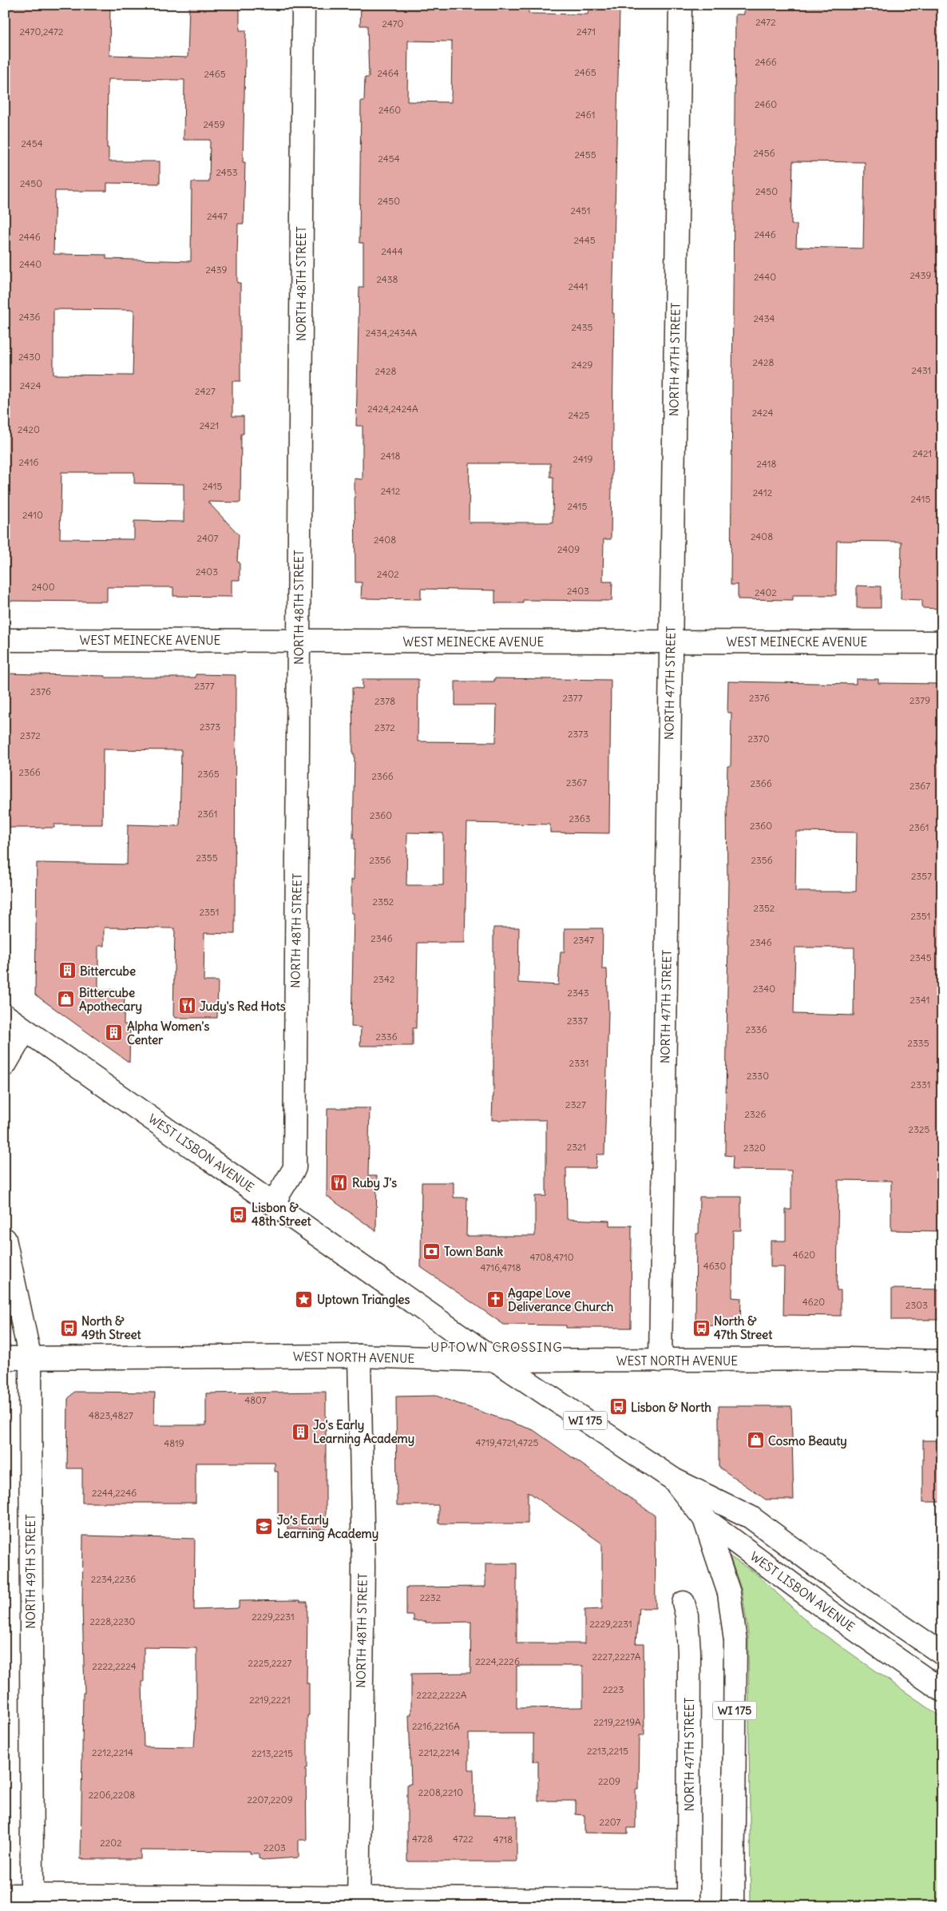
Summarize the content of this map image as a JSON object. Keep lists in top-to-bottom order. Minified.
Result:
{"streets":{"main road":["NORTH 48TH STREET","NORTH 47TH STREET","WEST MEINECKE AVENUE","WEST LISBON AVENUE","WEST NORTH AVENUE","WI 175","NORTH 49TH STREET"]},"crossings":[["NORTH 48TH STREET","WEST MEINECKE AVENUE"],["NORTH 48TH STREET","WEST LISBON AVENUE"],["NORTH 48TH STREET","WEST NORTH AVENUE"],["NORTH 47TH STREET","WEST MEINECKE AVENUE"],["NORTH 47TH STREET","WEST NORTH AVENUE"],["WEST LISBON AVENUE","WEST NORTH AVENUE"],["WEST LISBON AVENUE","WI 175"],["WEST NORTH AVENUE","NORTH 49TH STREET"]],"districts":["UPTOWN CROSSING"],"places":{"building":["Bittercube","Alpha Women's Center","Jo's Early Learning Academy"],"shop":["Bittercube Apothecary","Cosmo Beauty"],"restaurant":["Judy's Red Hots","Ruby J's"],"bus stop":["Lisbon & 48th Street","North & 49th Street","North & 47th Street","Lisbon & North"],"bank":["Town Bank"],"place":["Uptown Triangles"],"church":["Agape Love Deliverance Church"],"school or university":["Jo’s Early Learning Academy"]},"house_numbers":["2472","2470","2470,2472","2471","2466","2465","2464","2465","2460","2460","2461","2459","2454","2456","2455","2454","2453","2450","2450","2450","2451","2447","2446","2446","2445","2444","2440","2439","2439","2440","2438","2441","2436","2434","2435","2434,2434A","2430","2428","2429","2431","2428","2424","2427","2424,2424A","2424","2425","2421","2420","2421","2418","2419","2416","2418","2415","2412","2412","2415","2415","2410","2408","2407","2408","2409","2403","2402","2400","2403","2402","2377","2376","2377","2376","2379","2378","2373","2372","2373","2372","2370","2366","2365","2366","2367","2366","2367","2361","2360","2363","2360","2361","2355","2356","2356","2357","2352","2352","2351","2351","2346","2347","2346","2345","2342","2340","2343","2341","2337","2336","2336","2335","2331","2330","2331","2327","2326","2325","2321","2320","4620","4708,4710","4630","4716,4718","4620","2303","4807","4823,4827","4719,4721,4725","4819","2244,2246","2234,2236","2232","2229,2231","2228,2230","2229,2231","2227,2227A","2224,2226","2225,2227","2222,2224","2223","2222,2222A","2219,2221","2219,2219A","2216,2216A","2213,2215","2212,2214","2212,2214","2213,2215","2209","2208,2210","2206,2208","2207,2209","2207","4728","4722","4718","2202","2203"]}
